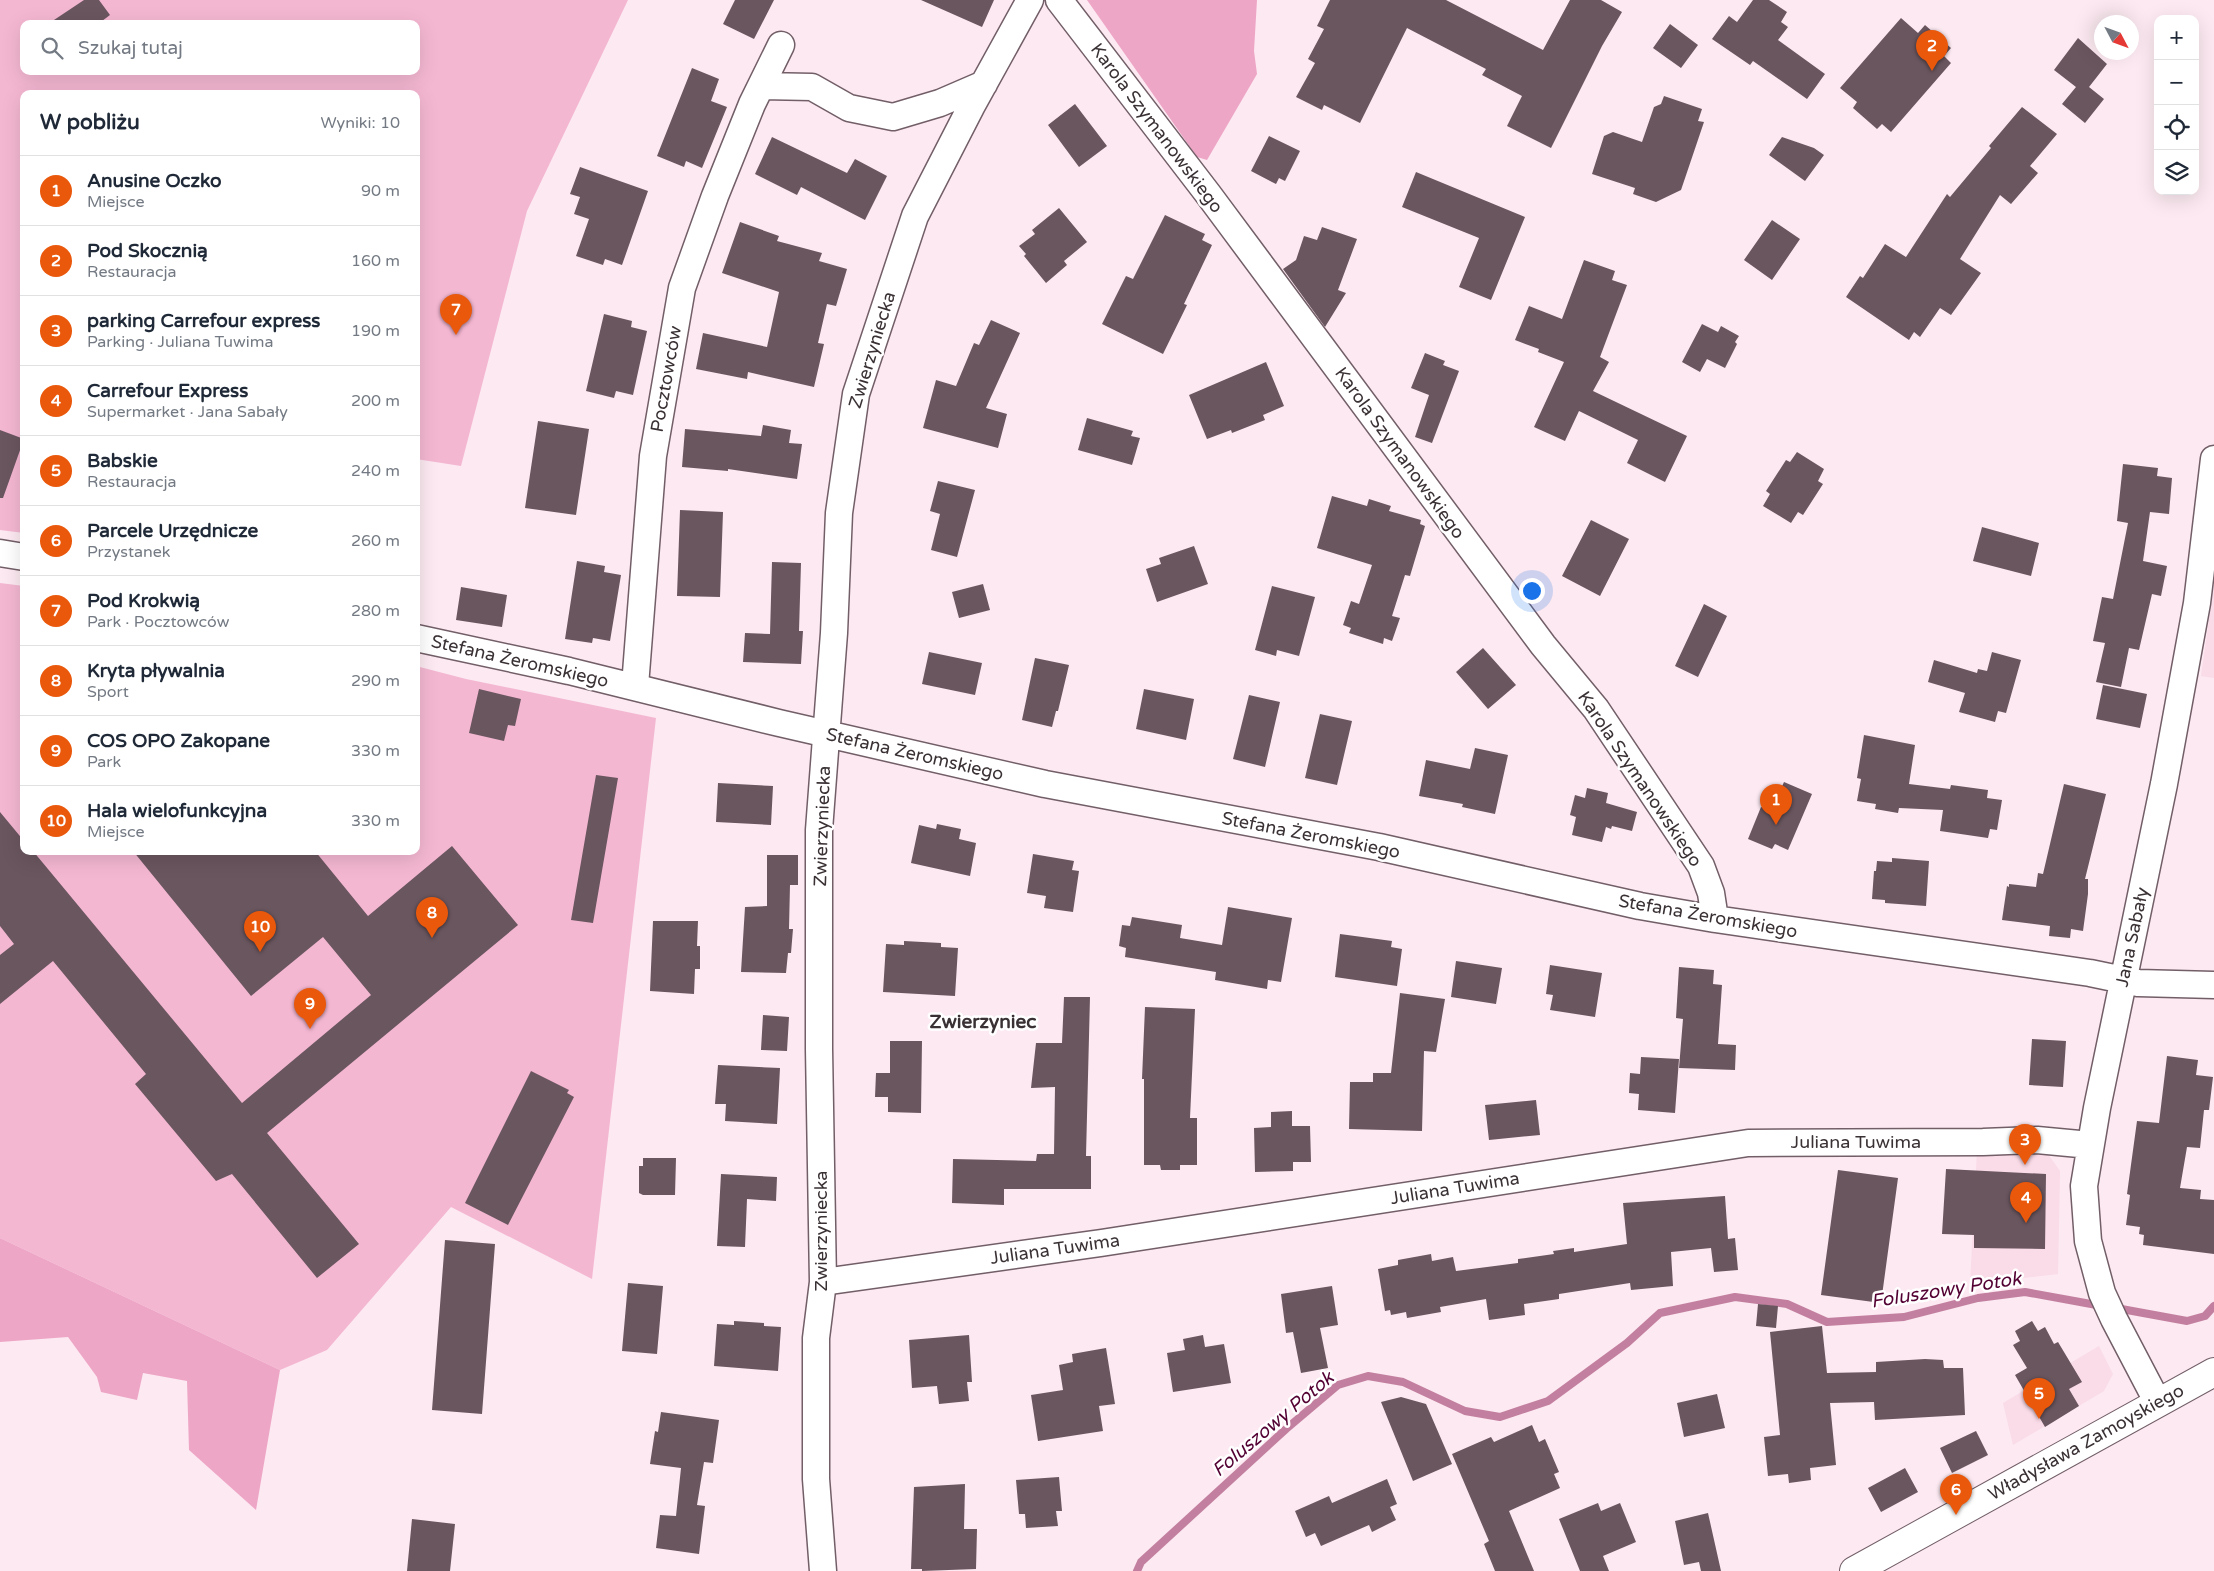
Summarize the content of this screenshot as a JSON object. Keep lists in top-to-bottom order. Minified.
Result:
{"streets":{"street":["Karola Szymanowskiego","Zwierzyniecka","Pocztowców","Stefana Żeromskiego","Jana Sabały","Juliana Tuwima","Władysława Zamoyskiego"]},"crossings":[["Karola Szymanowskiego","Stefana Żeromskiego"],["Zwierzyniecka","Stefana Żeromskiego"],["Zwierzyniecka","Juliana Tuwima"],["Pocztowców","Stefana Żeromskiego"],["Stefana Żeromskiego","Jana Sabały"],["Jana Sabały","Juliana Tuwima"],["Jana Sabały","Władysława Zamoyskiego"]],"districts":["Zwierzyniec"],"water":["Foluszowy Potok"],"north":"bottom right","page":{"map_buttons":["+","−"],"search":"Szukaj tutaj","pins":["2","7","1","8","10","9","3","4","5","6"],"heading":["W pobliżu","Wyniki: 10"],"list":[{"mark":"1","name":"Anusine Oczko","note":"Miejsce","value":"90 m"},{"mark":"2","name":"Pod Skocznią","note":"Restauracja","value":"160 m"},{"mark":"3","name":"parking Carrefour express","note":"Parking · Juliana Tuwima","value":"190 m"},{"mark":"4","name":"Carrefour Express","note":"Supermarket · Jana Sabały","value":"200 m"},{"mark":"5","name":"Babskie","note":"Restauracja","value":"240 m"},{"mark":"6","name":"Parcele Urzędnicze","note":"Przystanek","value":"260 m"},{"mark":"7","name":"Pod Krokwią","note":"Park · Pocztowców","value":"280 m"},{"mark":"8","name":"Kryta pływalnia","note":"Sport","value":"290 m"},{"mark":"9","name":"COS OPO Zakopane","note":"Park","value":"330 m"},{"mark":"10","name":"Hala wielofunkcyjna","note":"Miejsce","value":"330 m"}]}}
